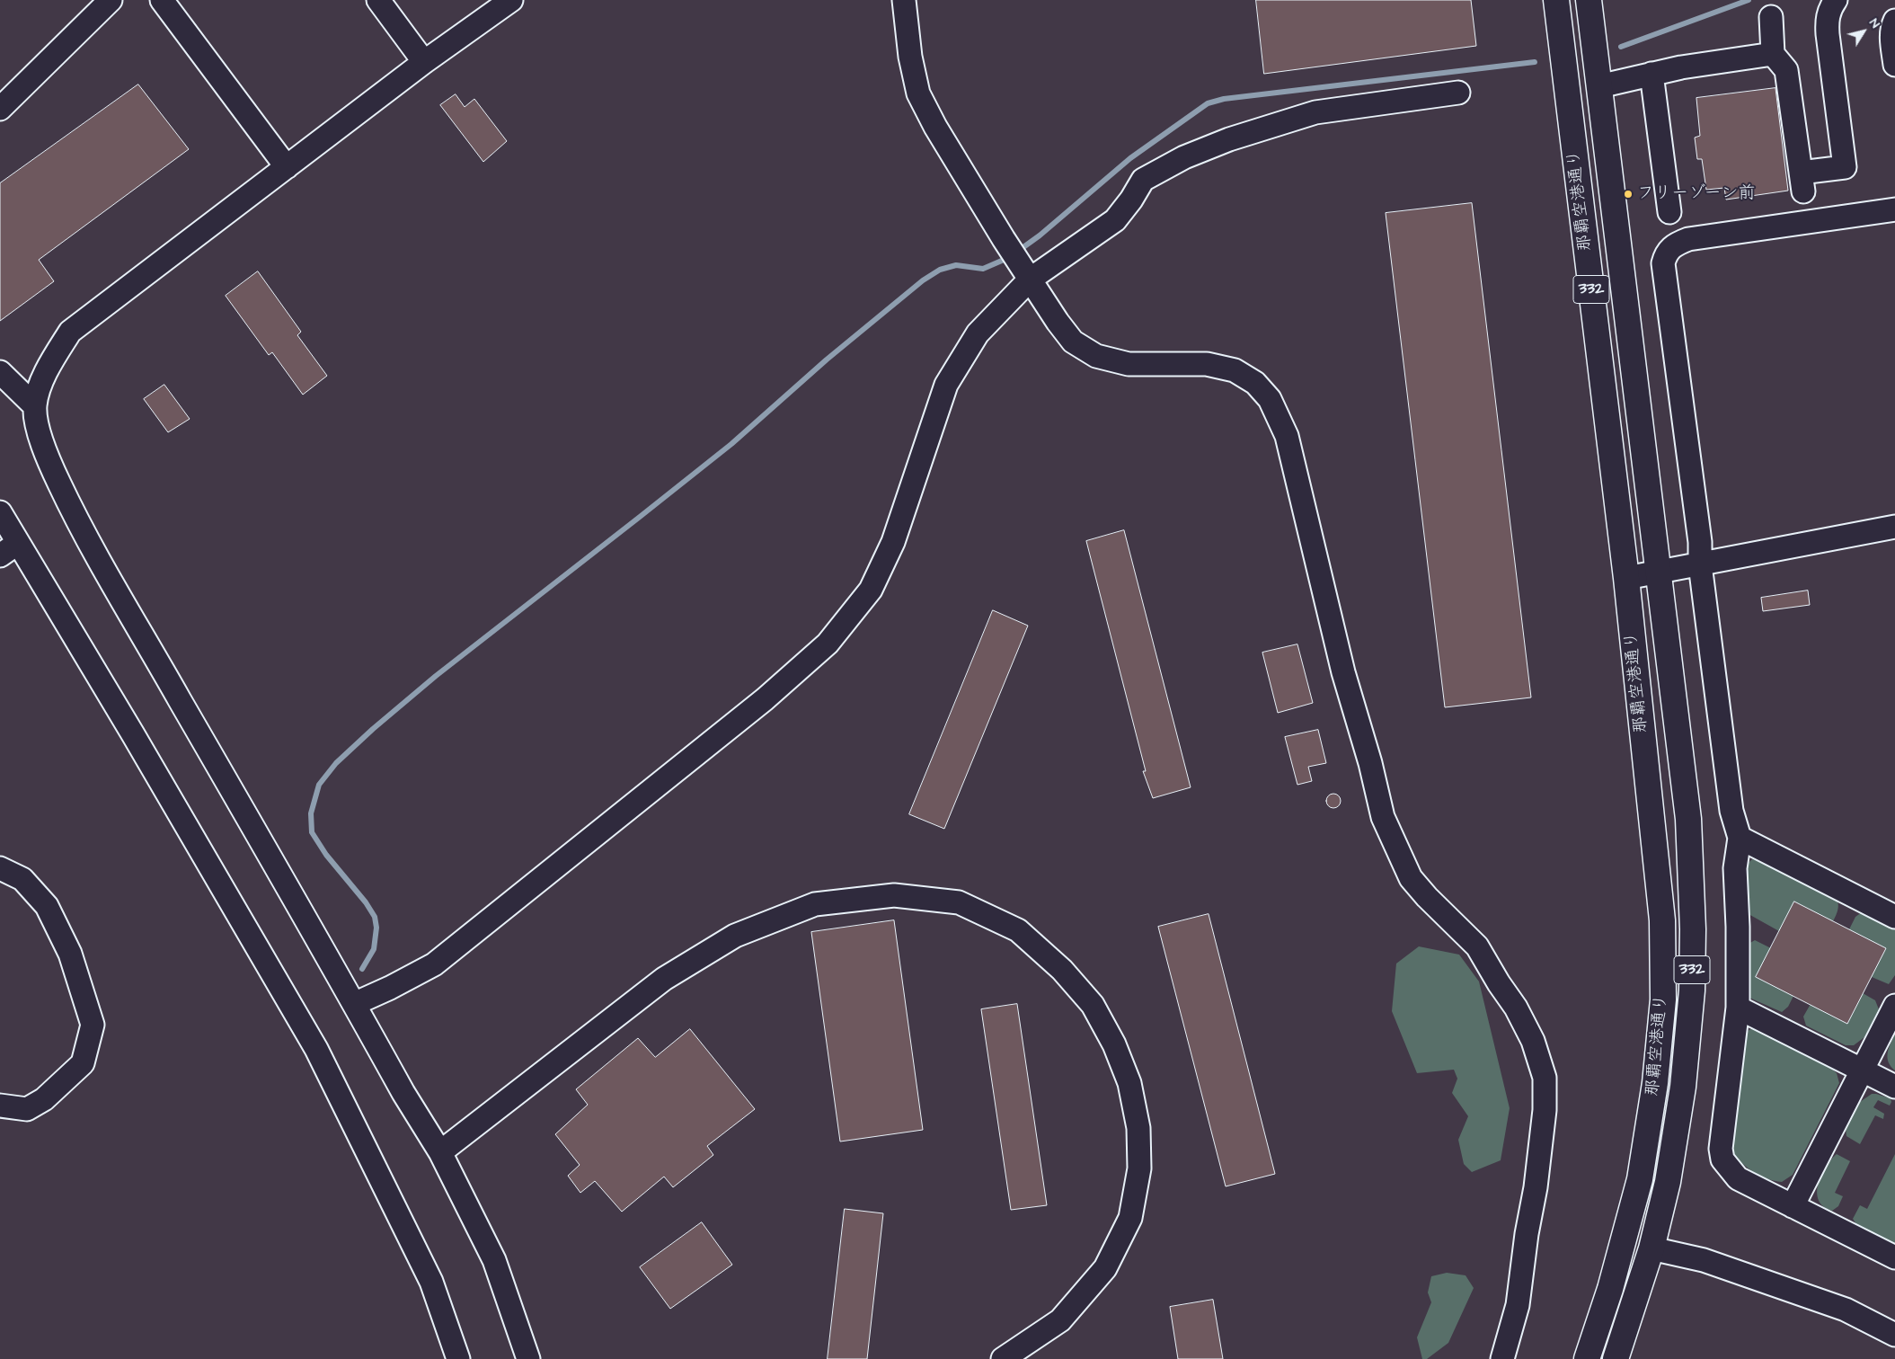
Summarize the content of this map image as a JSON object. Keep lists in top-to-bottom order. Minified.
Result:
{"streets":{"highway":["那覇空港通り","332"]},"places":["フリーゾーン前"],"north":"top right"}
